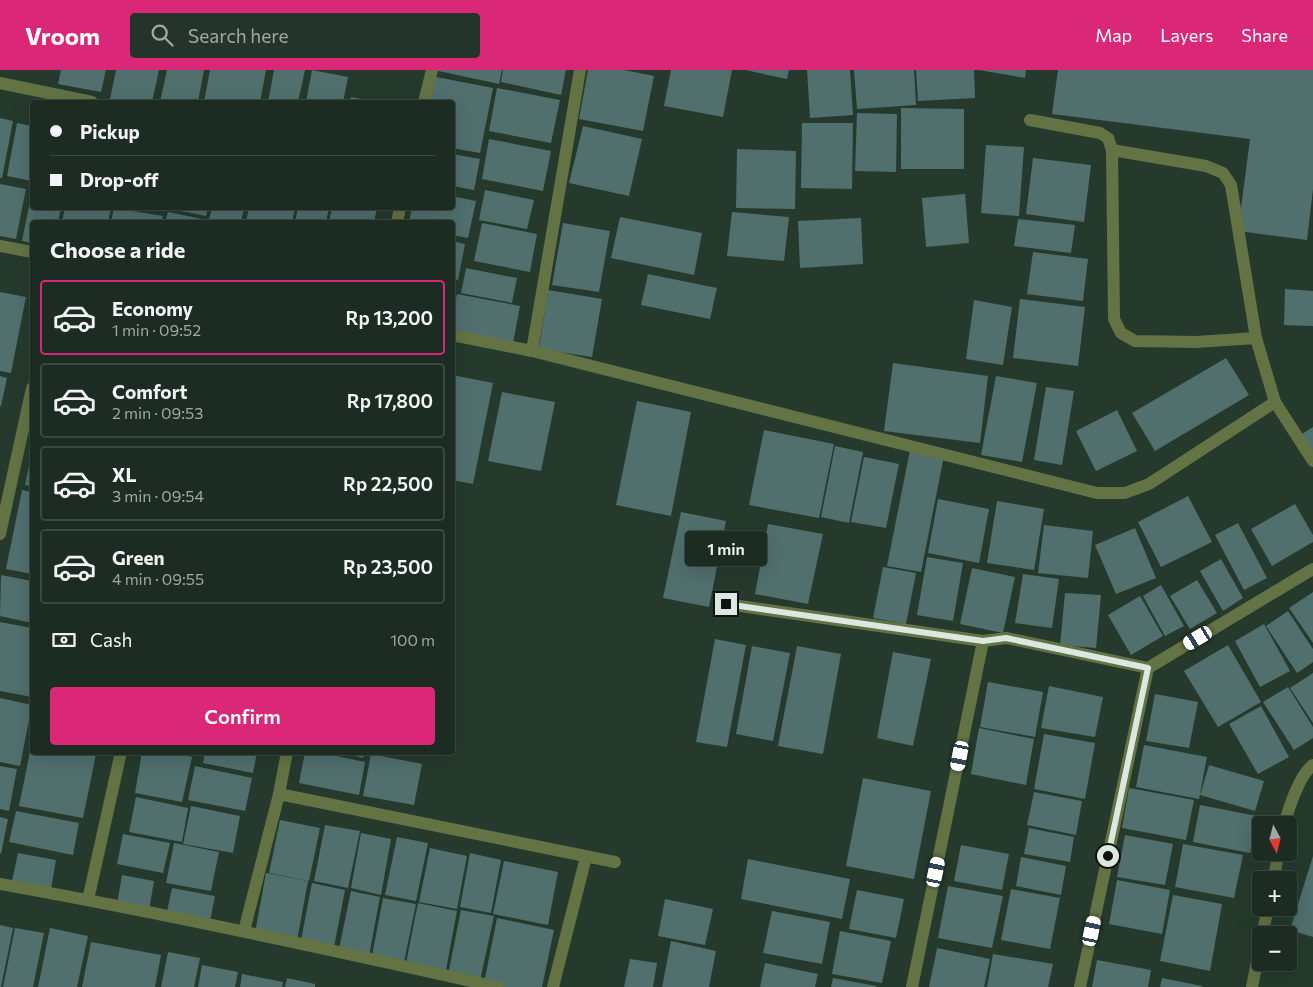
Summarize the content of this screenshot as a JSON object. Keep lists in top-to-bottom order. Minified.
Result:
{"north":"bottom","page":{"header":"Vroom","search":"Search here","nav":["Map","Layers","Share"],"banner":["Pickup","Drop-off"],"heading":"Choose a ride","list":[{"name":"Economy","note":"1 min · 09:52","value":"Rp 13,200"},{"name":"Comfort","note":"2 min · 09:53","value":"Rp 17,800"},{"name":"XL","note":"3 min · 09:54","value":"Rp 22,500"},{"name":"Green","note":"4 min · 09:55","value":"Rp 23,500"}],"bubble":"1 min","pay":["Cash","100 m"],"buttons":"Confirm","map_buttons":["+","−"]}}
